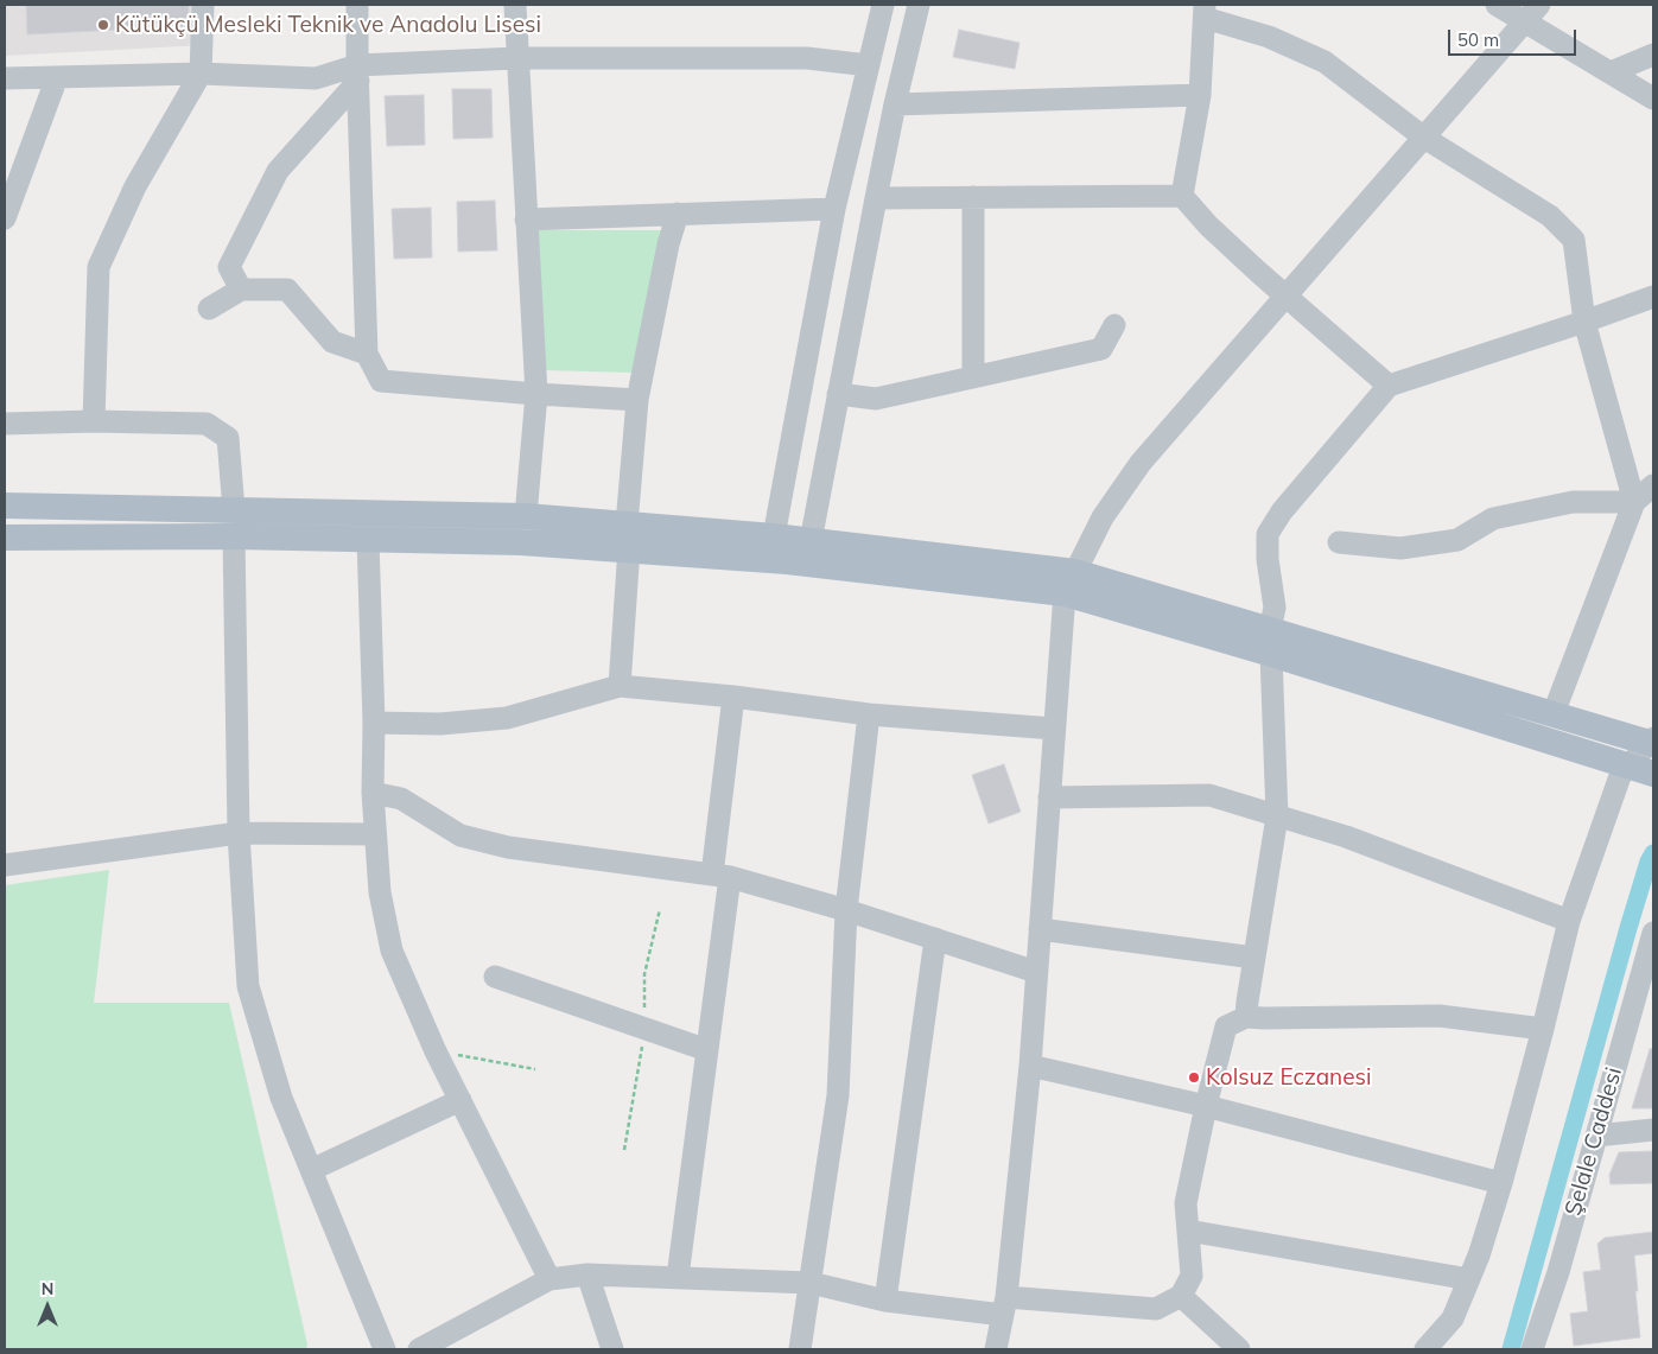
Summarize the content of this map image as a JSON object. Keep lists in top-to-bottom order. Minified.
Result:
{"streets":{"street":["Şelale Caddesi"]},"places":["Kütükçü Mesleki Teknik ve Anadolu Lisesi","Kolsuz Eczanesi"],"scale_bar":"50 m","north":"top"}
